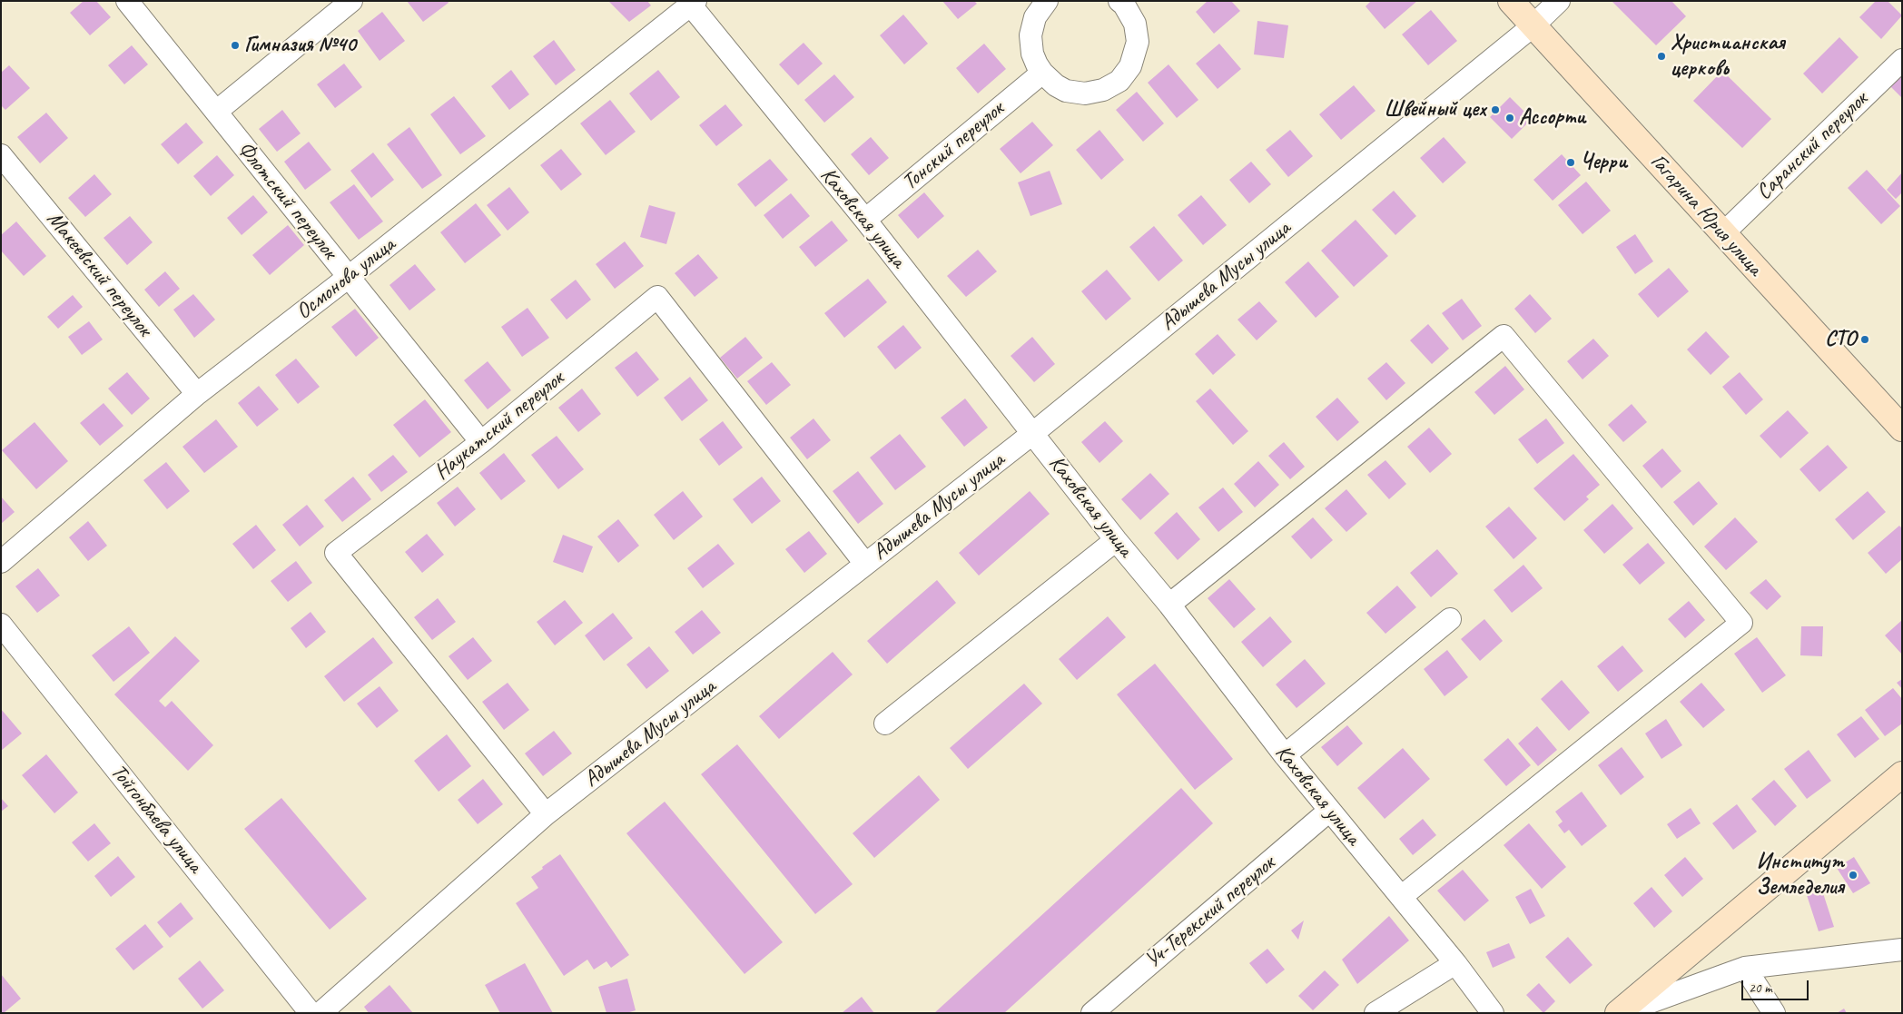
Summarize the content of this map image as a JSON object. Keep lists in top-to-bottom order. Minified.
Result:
{"streets":{"main road":["Гагарина Юрия улица"],"street":["Тонский переулок","Саранский переулок","Флотский переулок","Каховская улица","Макеевский переулок","Адышева Мусы улица","Осмонова улица","Наукатский переулок","Тойгонбаева улица","Уч-Терекский переулок"]},"crossings":[["Тонский переулок","Каховская улица"],["Саранский переулок","Гагарина Юрия улица"],["Флотский переулок","Осмонова улица"],["Флотский переулок","Наукатский переулок"],["Гагарина Юрия улица","Адышева Мусы улица"],["Каховская улица","Адышева Мусы улица"],["Каховская улица","Осмонова улица"],["Каховская улица","Уч-Терекский переулок"],["Макеевский переулок","Осмонова улица"],["Адышева Мусы улица","Наукатский переулок"]],"places":["Гимназия №40","Христианская церковь","Швейный цех","Ассорти","Черри","CTO","Институт Земледелия"],"scale_bar":"20 m"}
